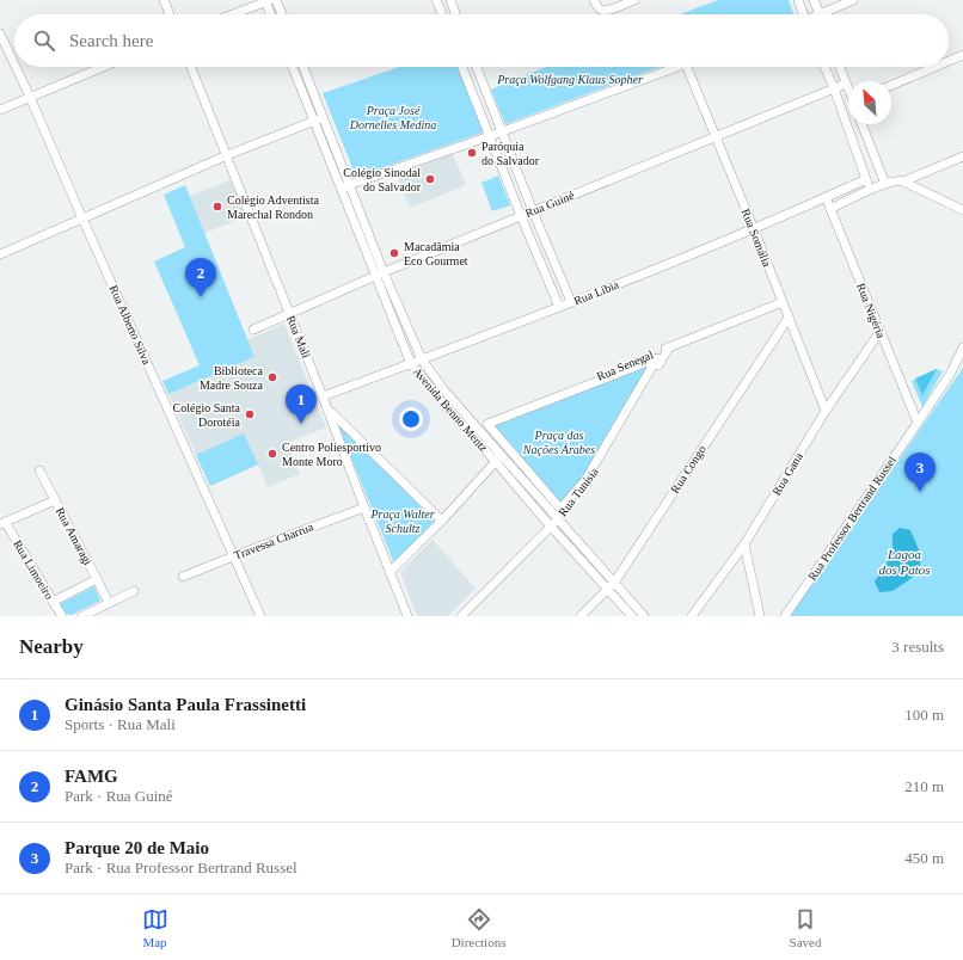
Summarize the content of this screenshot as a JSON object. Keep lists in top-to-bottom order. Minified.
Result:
{"streets":{"street":["Rua Guiné","Rua Somália","Rua Líbia","Rua Nigéria","Rua Alberto Silva","Rua Mali","Rua Senegal","Avenida Benno Mentz","Rua Congo","Rua Gana","Rua Tunísia","Rua Professor Bertrand Russel","Rua Amaragi","Travessa Charrua","Rua Limoeiro"]},"crossings":[["Rua Guiné","Rua Somália"],["Rua Guiné","Rua Mali"],["Rua Guiné","Avenida Benno Mentz"],["Rua Somália","Rua Líbia"],["Rua Somália","Rua Senegal"],["Rua Somália","Rua Congo"],["Rua Somália","Rua Gana"],["Rua Líbia","Rua Nigéria"],["Rua Líbia","Rua Mali"],["Rua Líbia","Avenida Benno Mentz"],["Rua Nigéria","Rua Gana"],["Rua Nigéria","Rua Professor Bertrand Russel"],["Rua Alberto Silva","Travessa Charrua"],["Rua Mali","Travessa Charrua"],["Rua Senegal","Avenida Benno Mentz"],["Rua Senegal","Rua Tunísia"],["Avenida Benno Mentz","Rua Congo"],["Avenida Benno Mentz","Rua Tunísia"]],"water":["Lagoa dos Patos"],"parks":["Praça Wolfgang Klaus Sopher","Praça José Dornelles Medina","Praça das Nações Árabes","Praça Walter Schultz"],"places":["Paróquia do Salvador","Colégio Sinodal do Salvador","Colégio Adventista Marechal Rondon","Macadâmia Eco Gourmet","Biblioteca Madre Souza","Colégio Santa Dorotéia","Centro Poliesportivo Monte Moro"],"north":"top left","page":{"search":"Search here","pins":["2","1","3"],"heading":["Nearby","3 results"],"list":[{"mark":"1","name":"Ginásio Santa Paula Frassinetti","note":"Sports · Rua Mali","value":"100 m"},{"mark":"2","name":"FAMG","note":"Park · Rua Guiné","value":"210 m"},{"mark":"3","name":"Parque 20 de Maio","note":"Park · Rua Professor Bertrand Russel","value":"450 m"}],"nav":["Map","Directions","Saved"]}}
